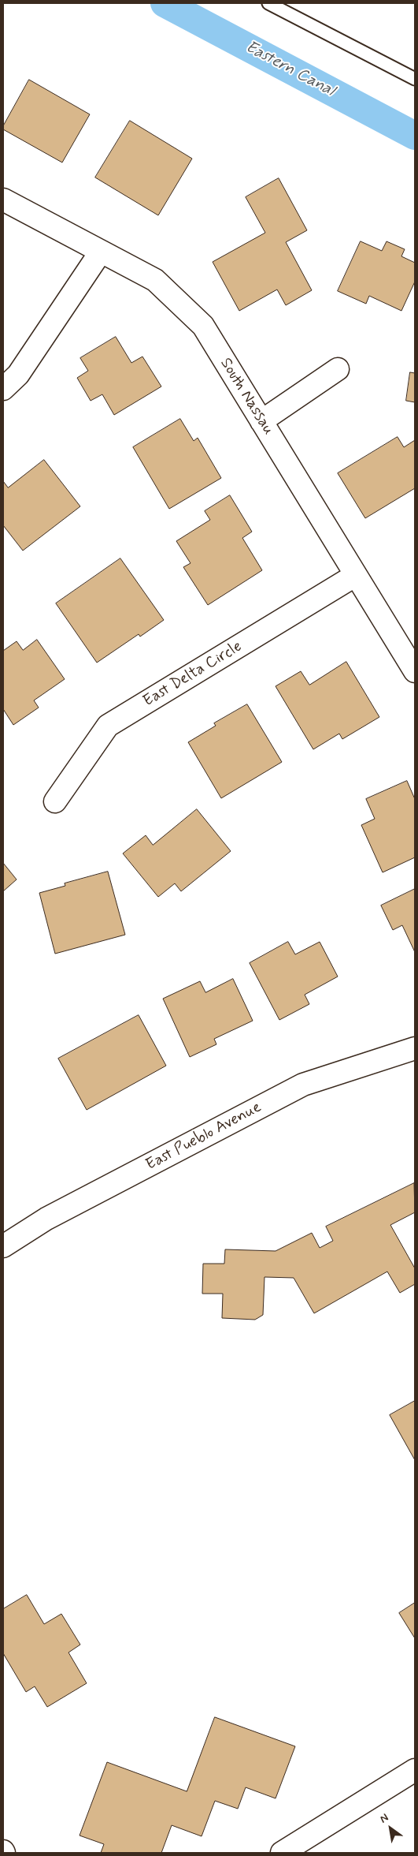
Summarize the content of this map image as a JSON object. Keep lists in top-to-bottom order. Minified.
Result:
{"streets":{"street":["South Nassau","East Delta Circle","East Pueblo Avenue"]},"crossings":[["South Nassau","East Delta Circle"]],"water":["Eastern Canal"],"north":"top left"}
